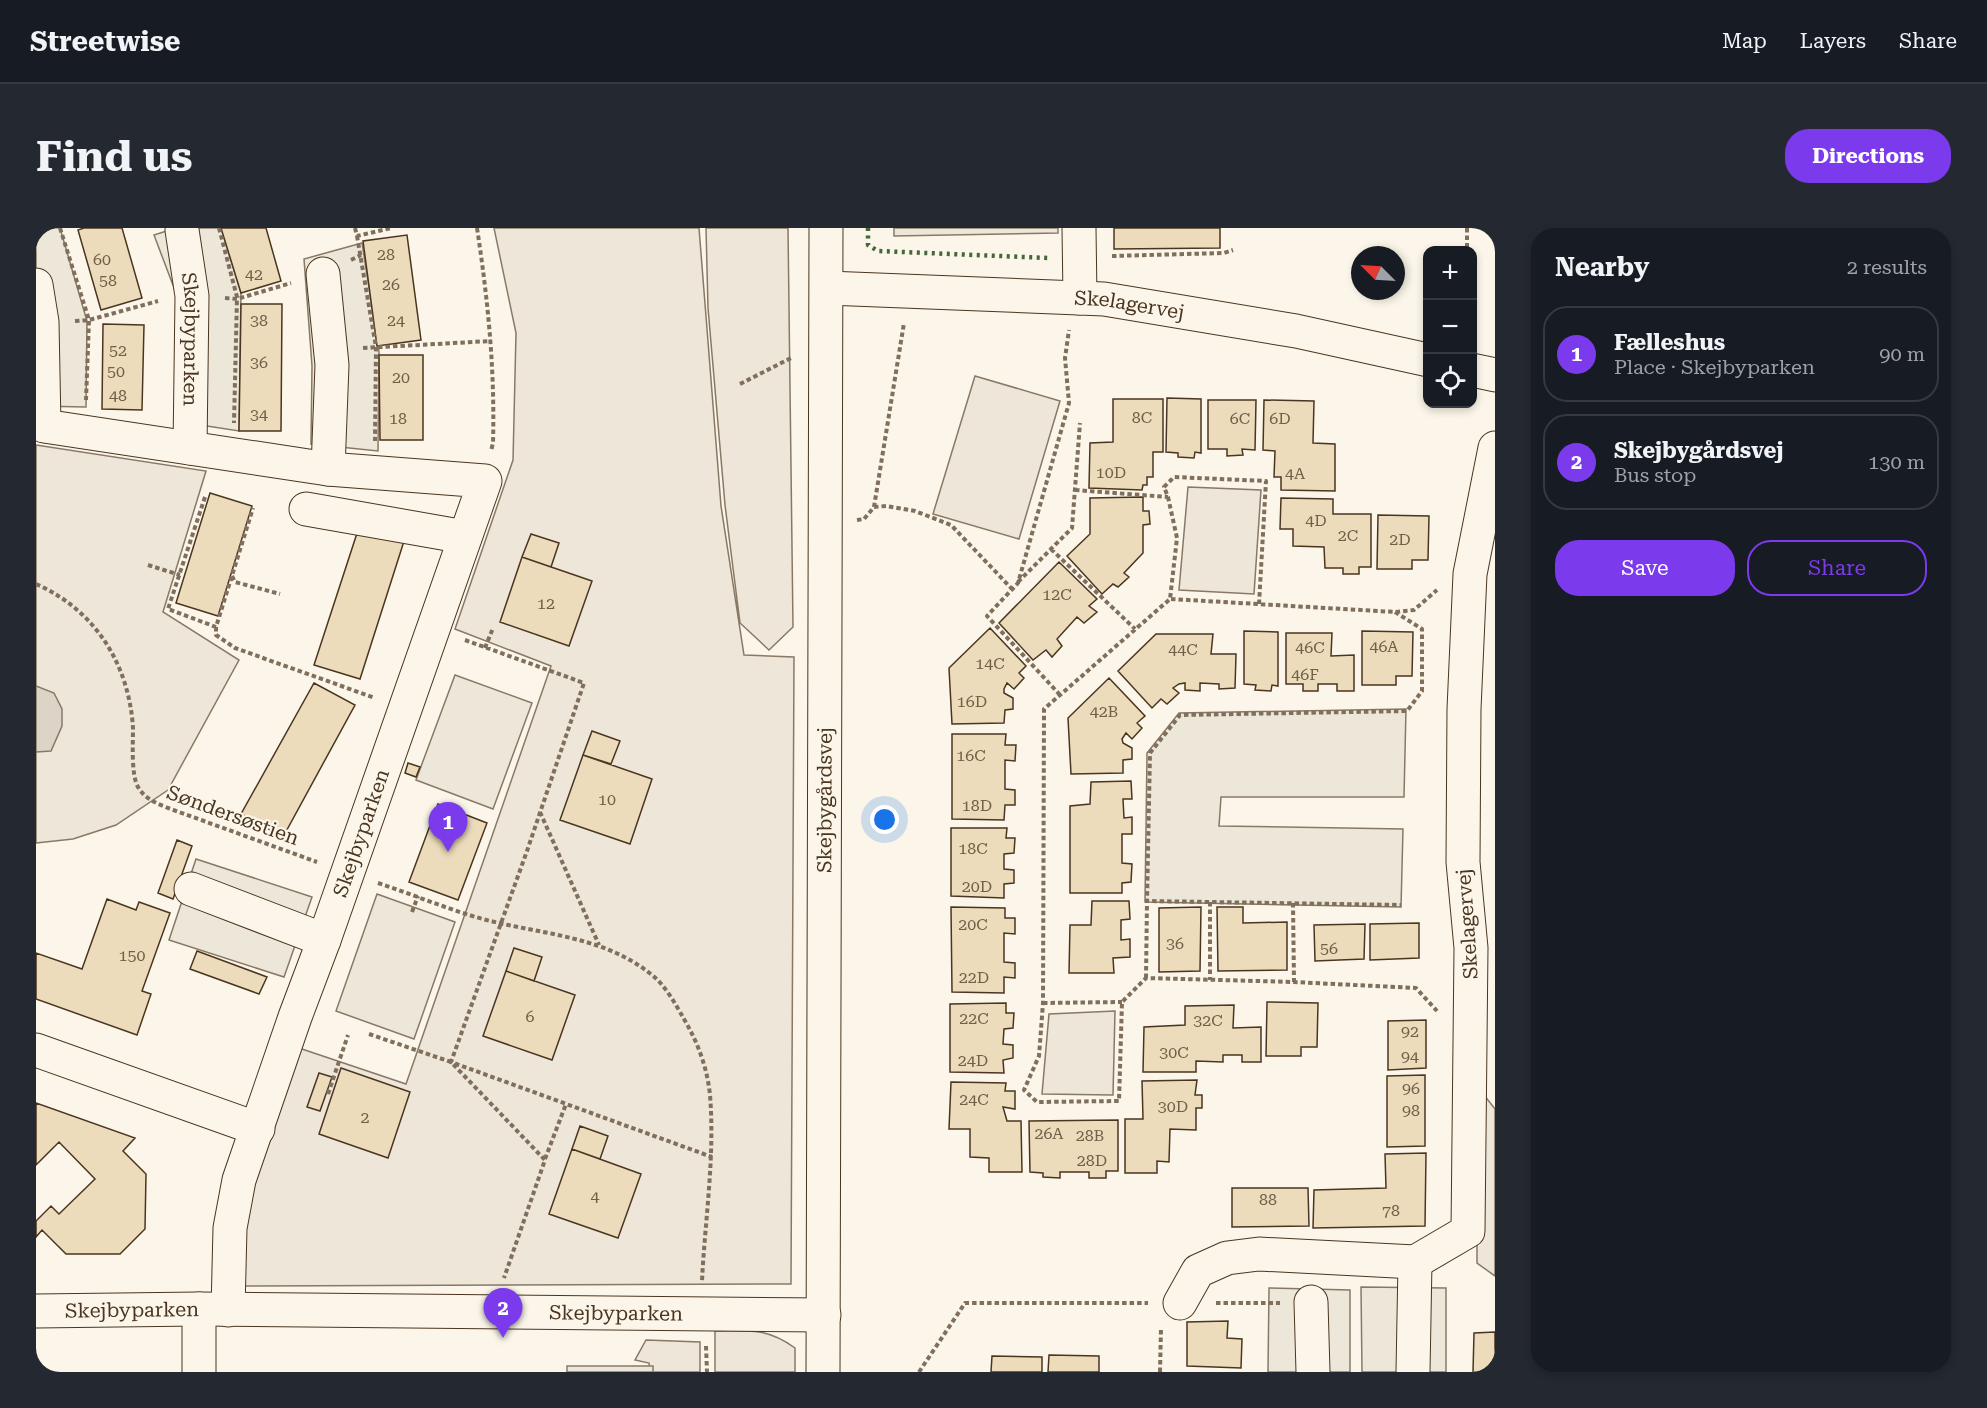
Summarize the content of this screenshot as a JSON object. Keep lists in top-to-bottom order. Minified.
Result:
{"streets":{"street":["Skelagervej","Skejbyparken","Skejbygårdsvej"],"path":["Søndersøstien"]},"crossings":[["Skelagervej","Skejbygårdsvej"],["Skejbyparken","Skejbygårdsvej"],["Skejbyparken","Søndersøstien"]],"house_numbers":["28","60","42","58","26","38","24","52","36","50","20","48","34","8C","18","6C","6D","10D","4A","4D","2C","2D","12C","12","46A","46C","44C","14C","46F","16D","42B","16C","10","18D","18C","20D","20C","36","56","150","22D","6","22C","32C","92","30C","94","24D","96","24C","30D","98","2","26A","28B","28D","4","88","78"],"north":"top left","page":{"header":"Streetwise","nav":["Map","Layers","Share"],"buttons":["Directions",["Save","Share"]],"title":"Find us","heading":["Nearby","2 results"],"map_buttons":["+","−"],"list":[{"mark":"1","name":"Fælleshus","note":"Place · Skejbyparken","value":"90 m"},{"mark":"2","name":"Skejbygårdsvej","note":"Bus stop","value":"130 m"}],"pins":["1","2"]}}
